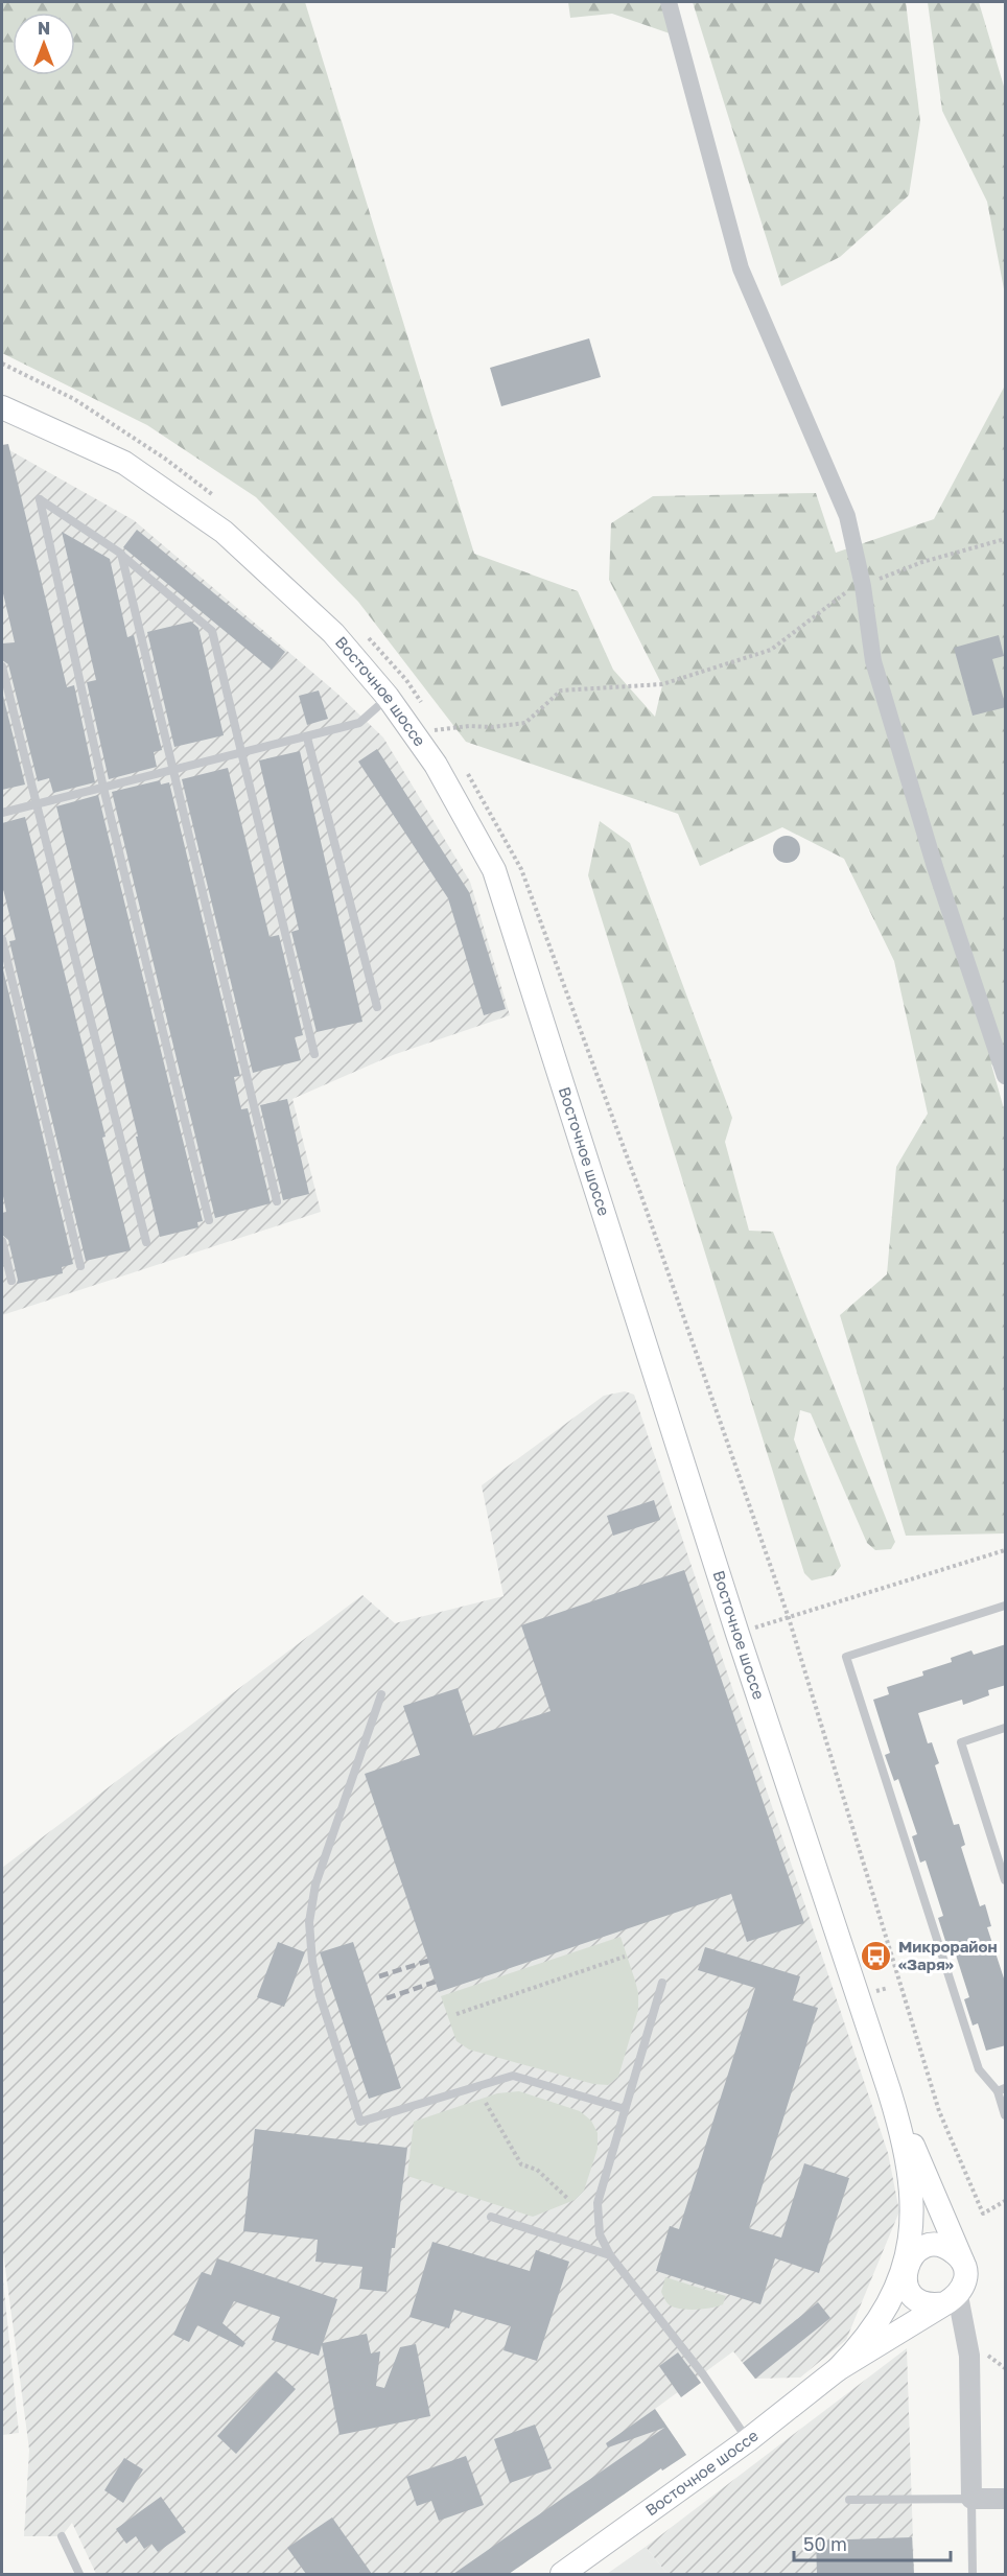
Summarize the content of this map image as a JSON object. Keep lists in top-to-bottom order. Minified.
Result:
{"streets":{"main road":["Восточное шоссе"]},"places":{"bus stop":["Микрорайон «Заря»"]},"scale_bar":"50 m","north":"top"}
